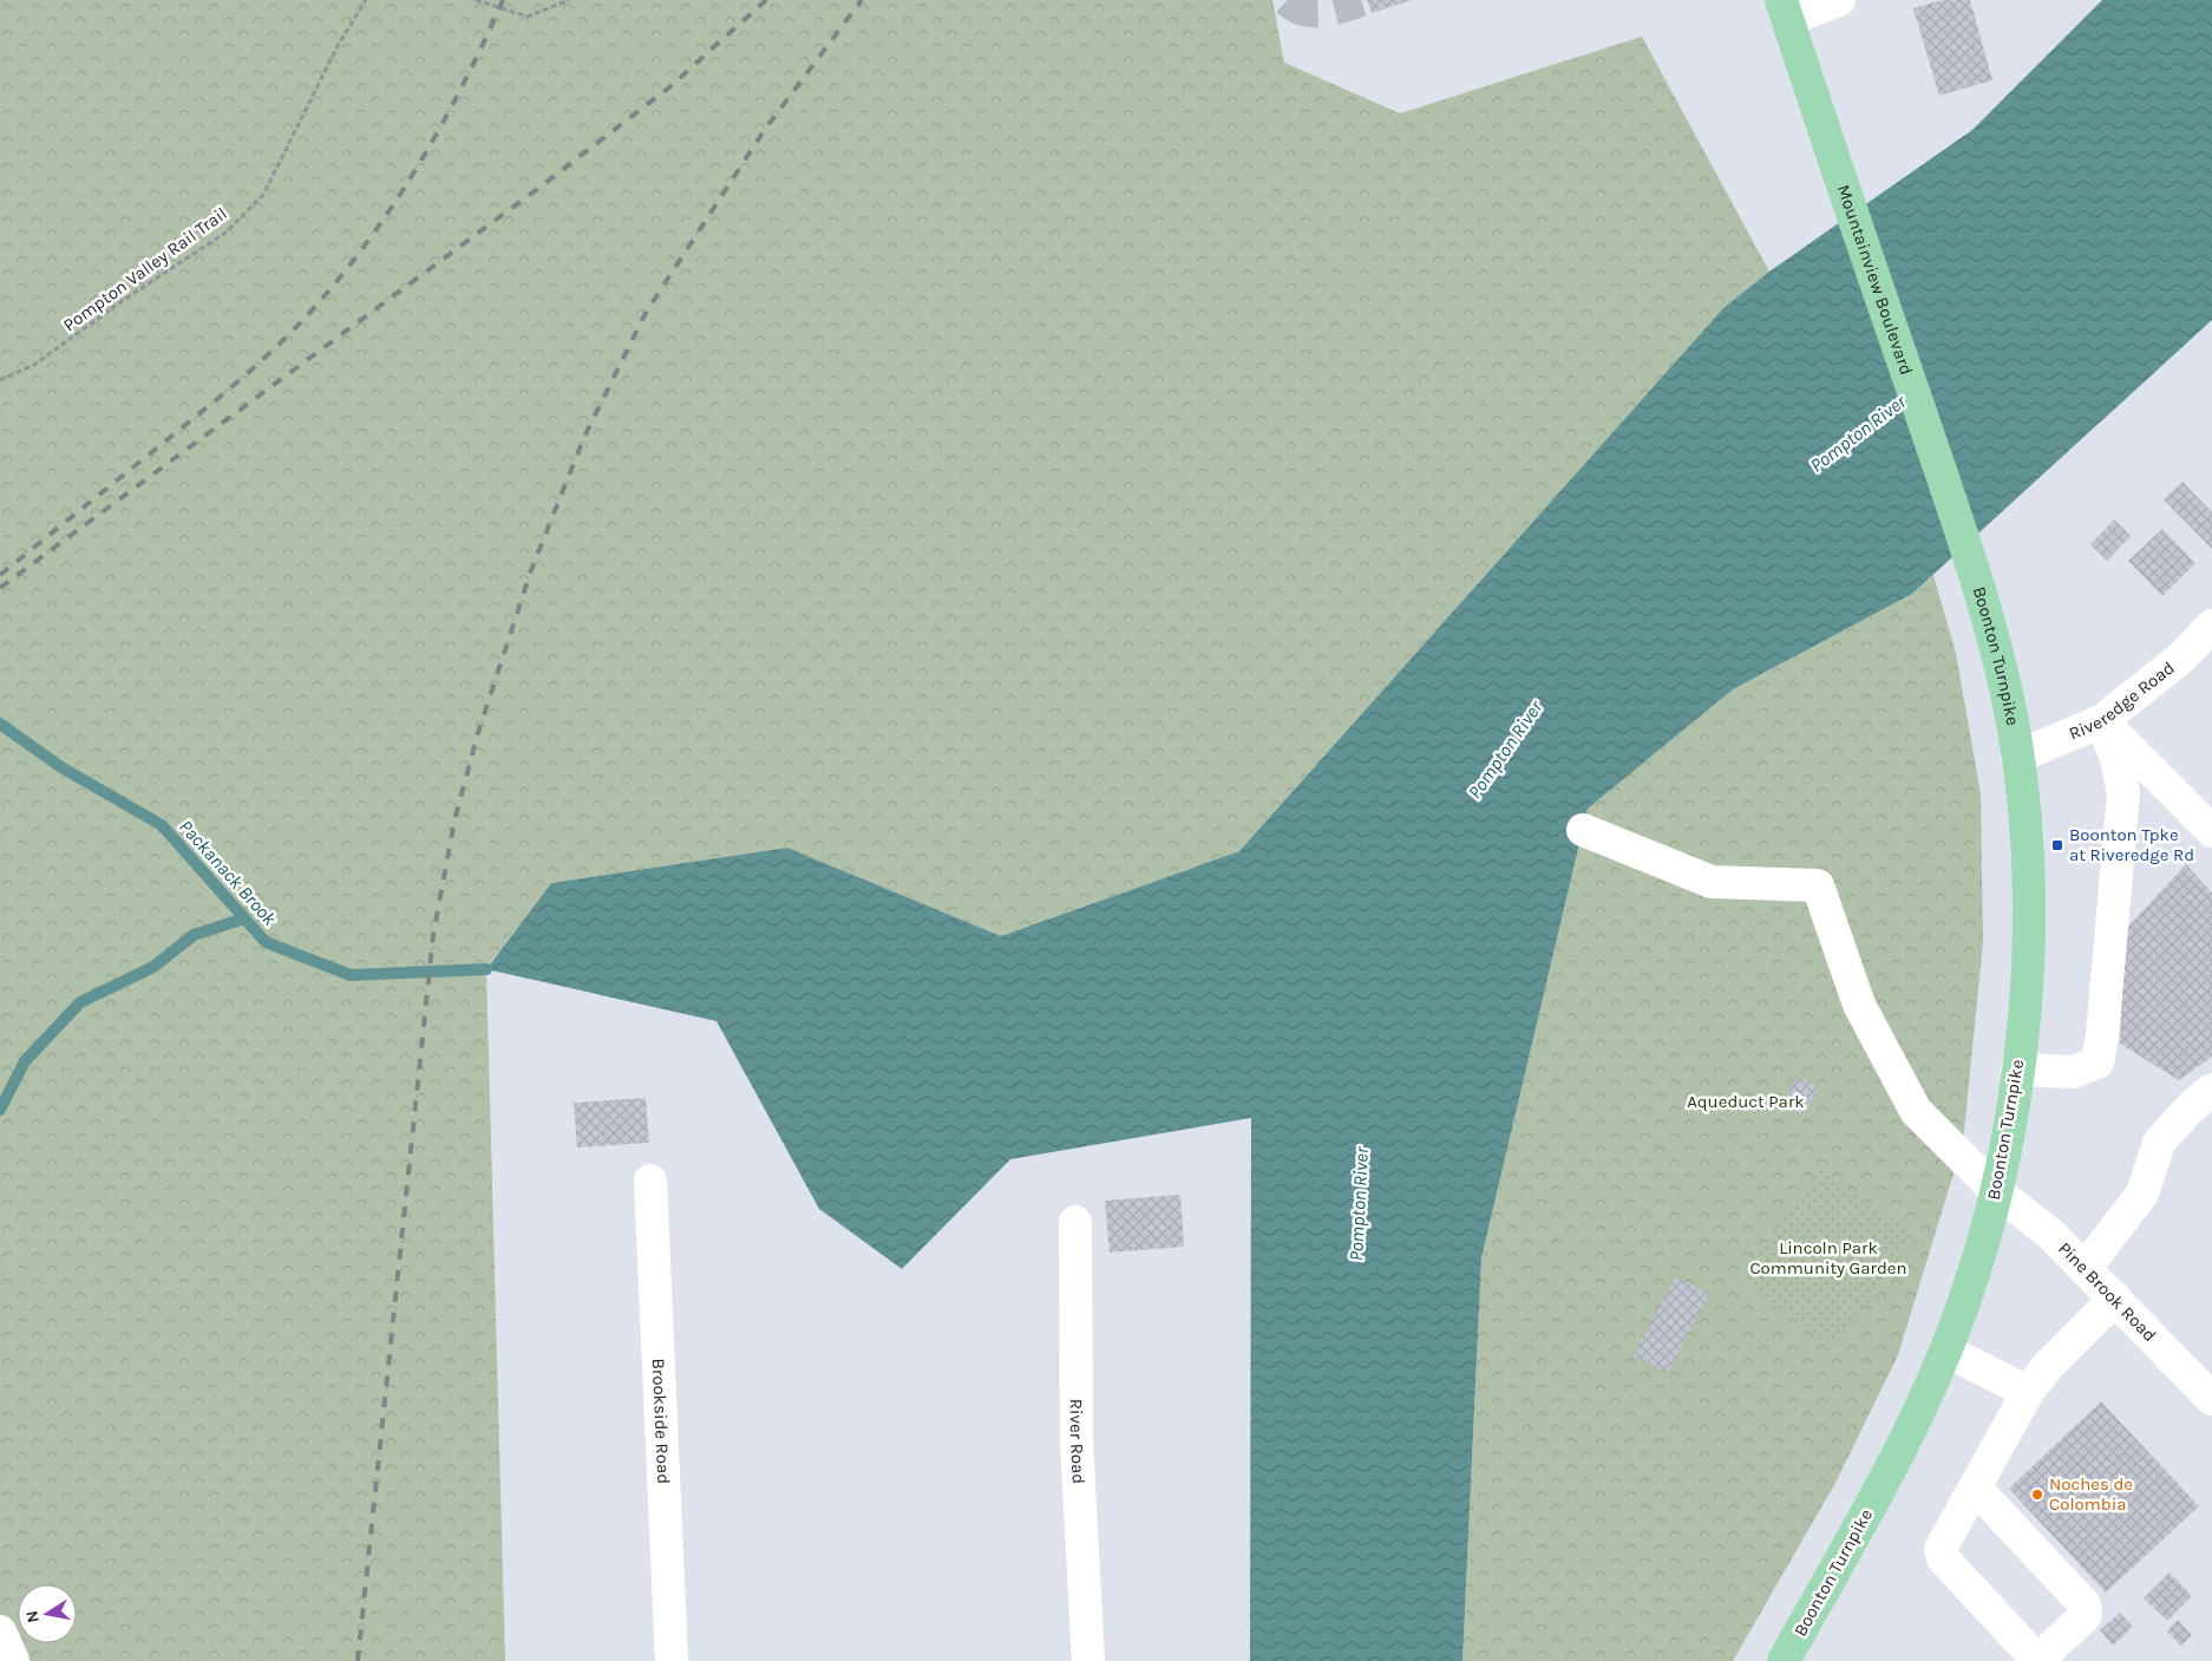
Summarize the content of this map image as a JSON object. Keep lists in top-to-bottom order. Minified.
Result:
{"streets":{"main road":["Mountainview Boulevard","Boonton Turnpike"],"street":["Riveredge Road","Pine Brook Road","Brookside Road","River Road"],"path":["Pompton Valley Rail Trail"]},"crossings":[["Mountainview Boulevard","Boonton Turnpike"],["Boonton Turnpike","Riveredge Road"],["Boonton Turnpike","Pine Brook Road"]],"water":["Pompton River","Packanack Brook"],"parks":["Aqueduct Park","Lincoln Park Community Garden"],"places":{"transit":["Boonton Tpke at Riveredge Rd"],"other":["Noches de Colombia"]},"north":"left"}
